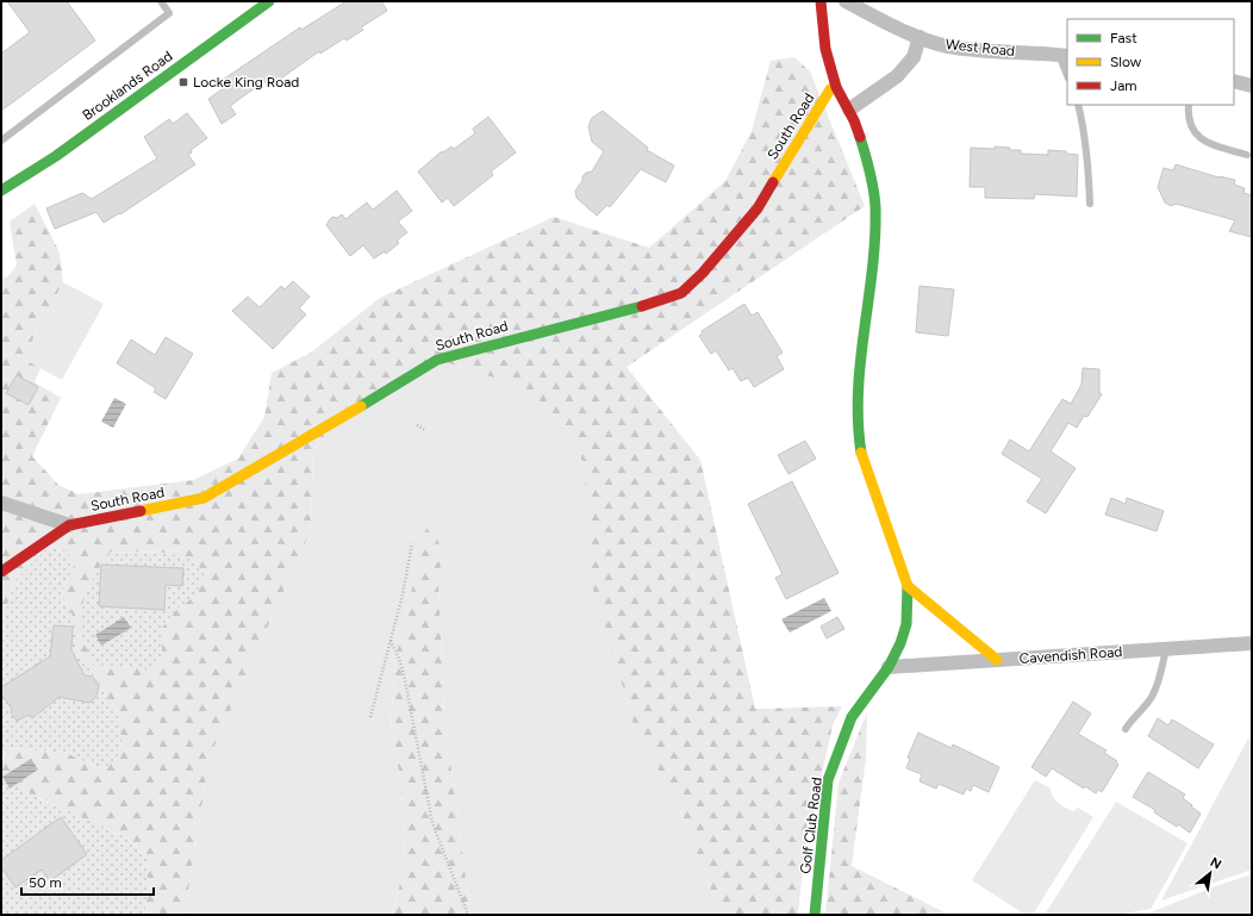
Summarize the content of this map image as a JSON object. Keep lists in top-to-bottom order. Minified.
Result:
{"streets":{"street":["West Road","Brooklands Road","South Road","Cavendish Road","Golf Club Road"]},"crossings":[["Cavendish Road","Golf Club Road"]],"places":{"transit":["Locke King Road"]},"legend":["Fast","Slow","Jam"],"scale_bar":"50 m","north":"top right"}
